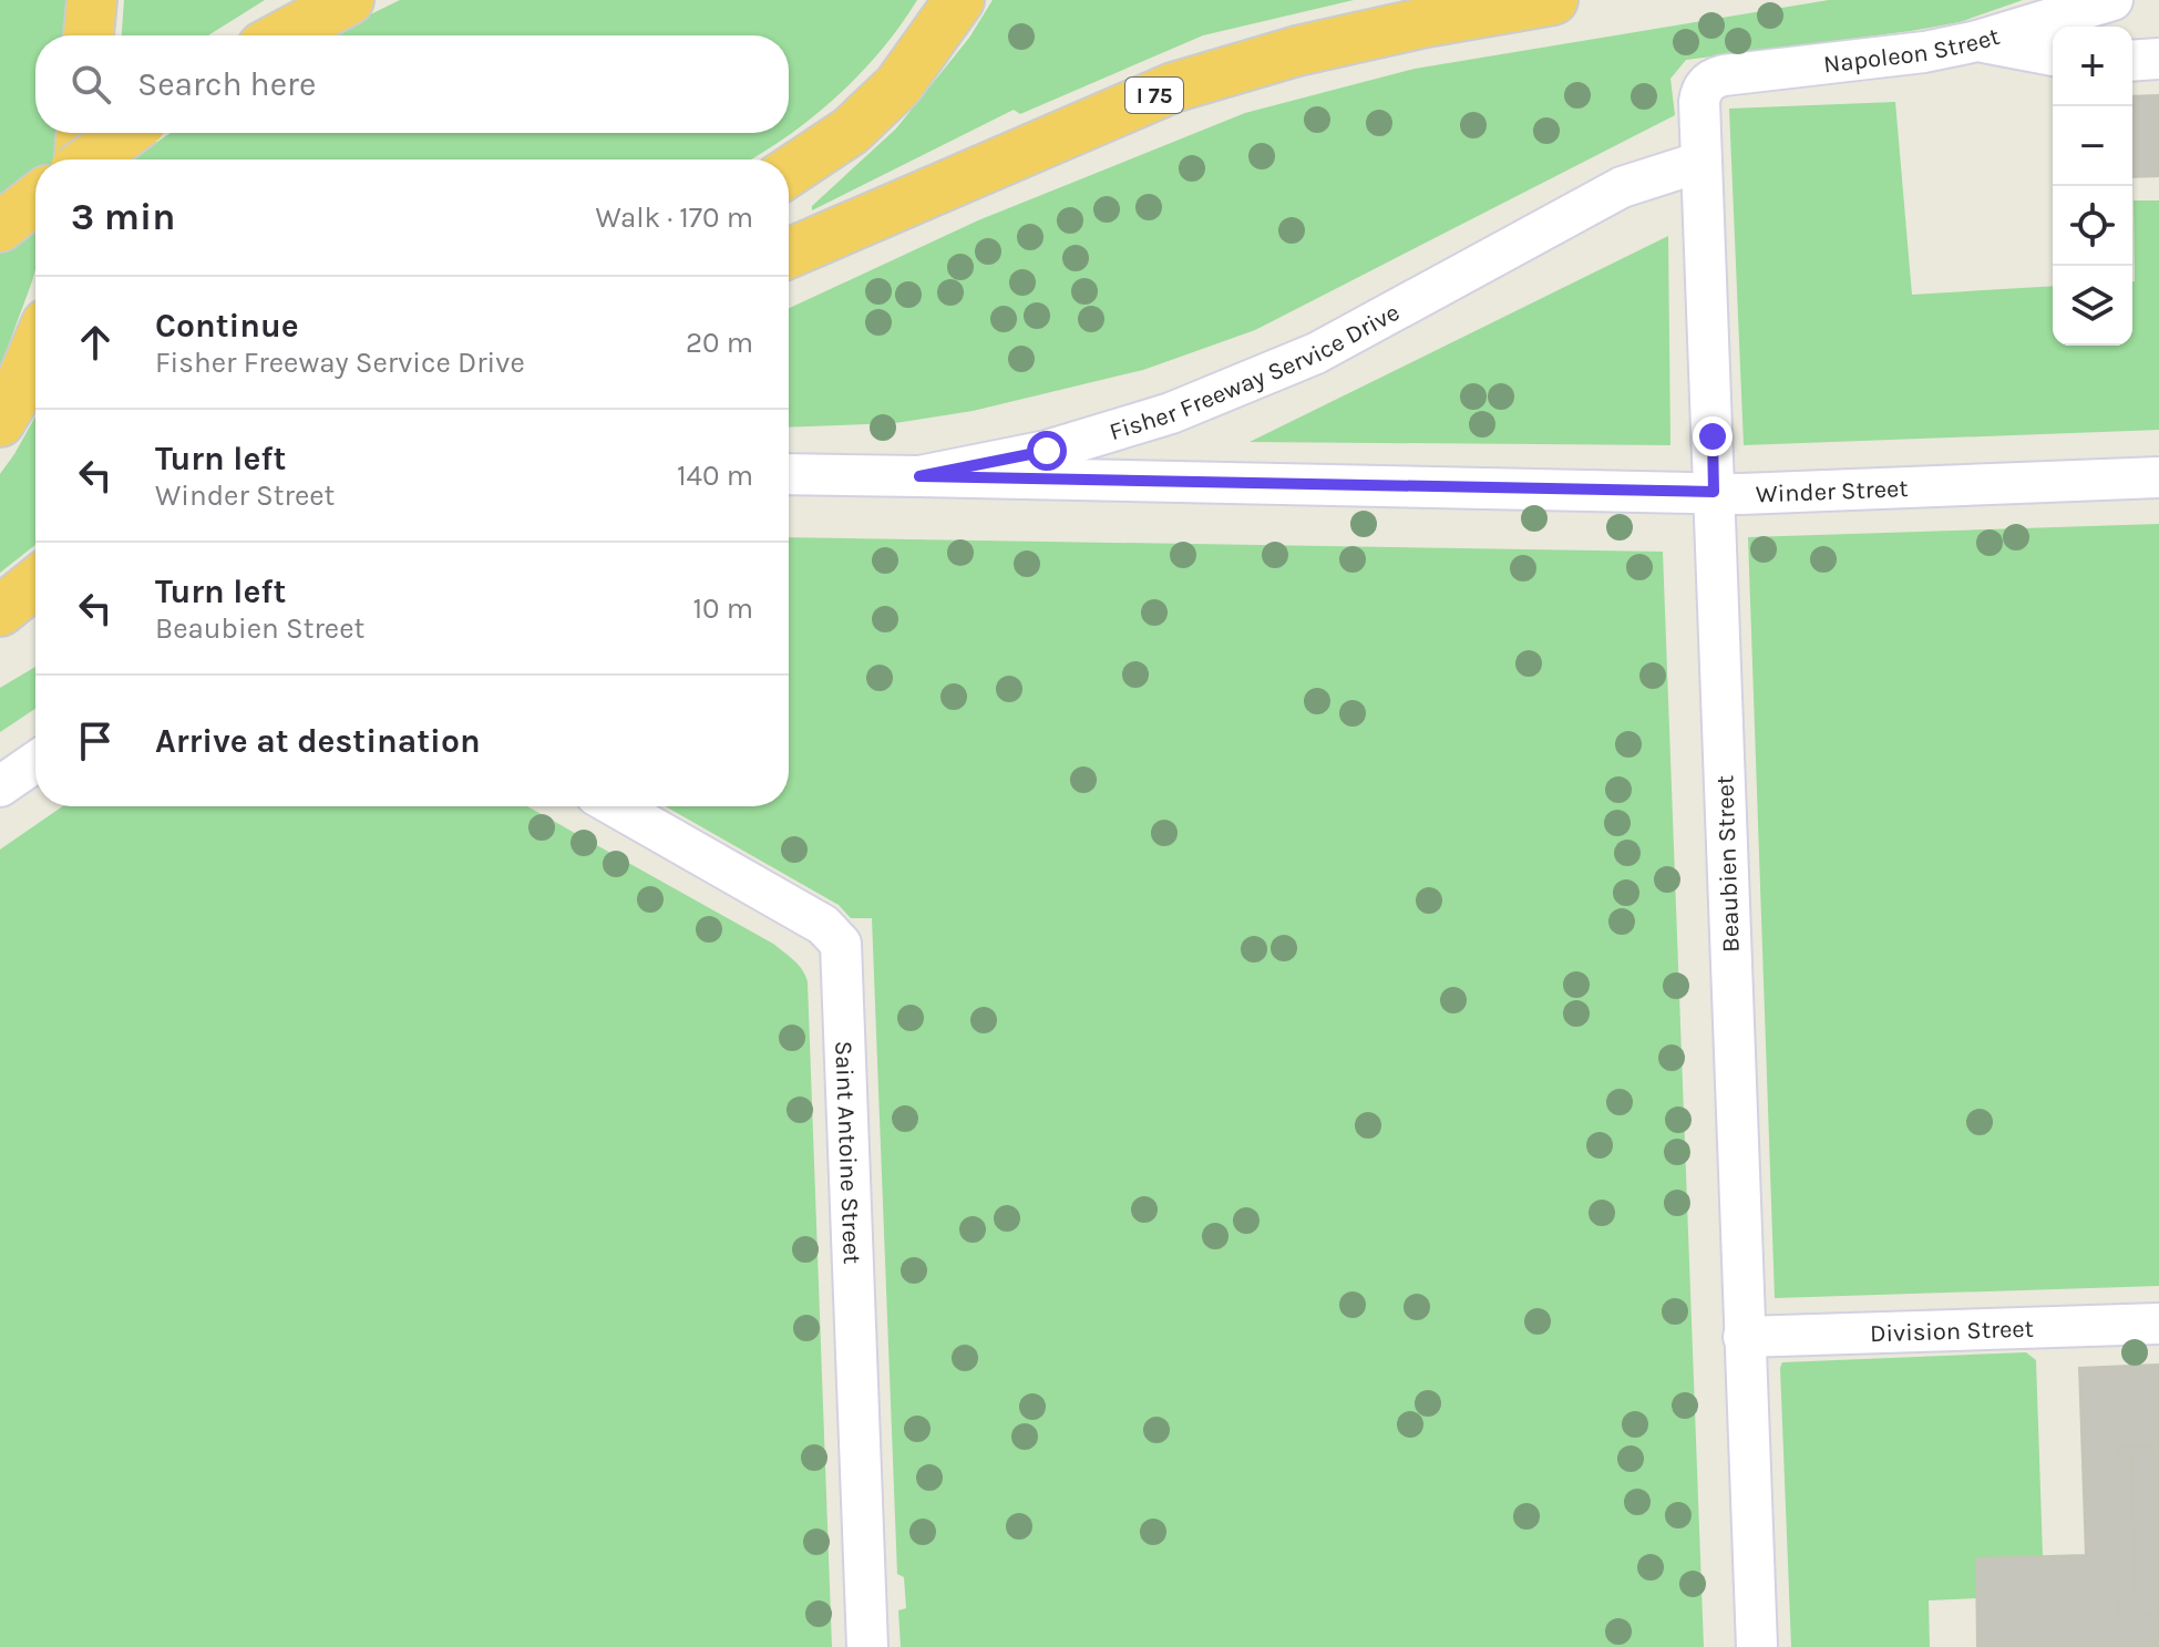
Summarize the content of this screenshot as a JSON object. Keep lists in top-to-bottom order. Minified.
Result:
{"streets":{"highway":["I 75"],"street":["Napoleon Street","Fisher Freeway Service Drive","Winder Street","Beaubien Street","Saint Antoine Street","Division Street"]},"crossings":[["Napoleon Street","Beaubien Street"],["Fisher Freeway Service Drive","Winder Street"],["Fisher Freeway Service Drive","Beaubien Street"],["Winder Street","Beaubien Street"],["Beaubien Street","Division Street"]],"page":{"map_buttons":["+","−"],"search":"Search here","heading":["3 min","Walk · 170 m"],"list":[["Continue","Fisher Freeway Service Drive","20 m"],["Turn left","Winder Street","140 m"],["Turn left","Beaubien Street","10 m"],"Arrive at destination"]}}
